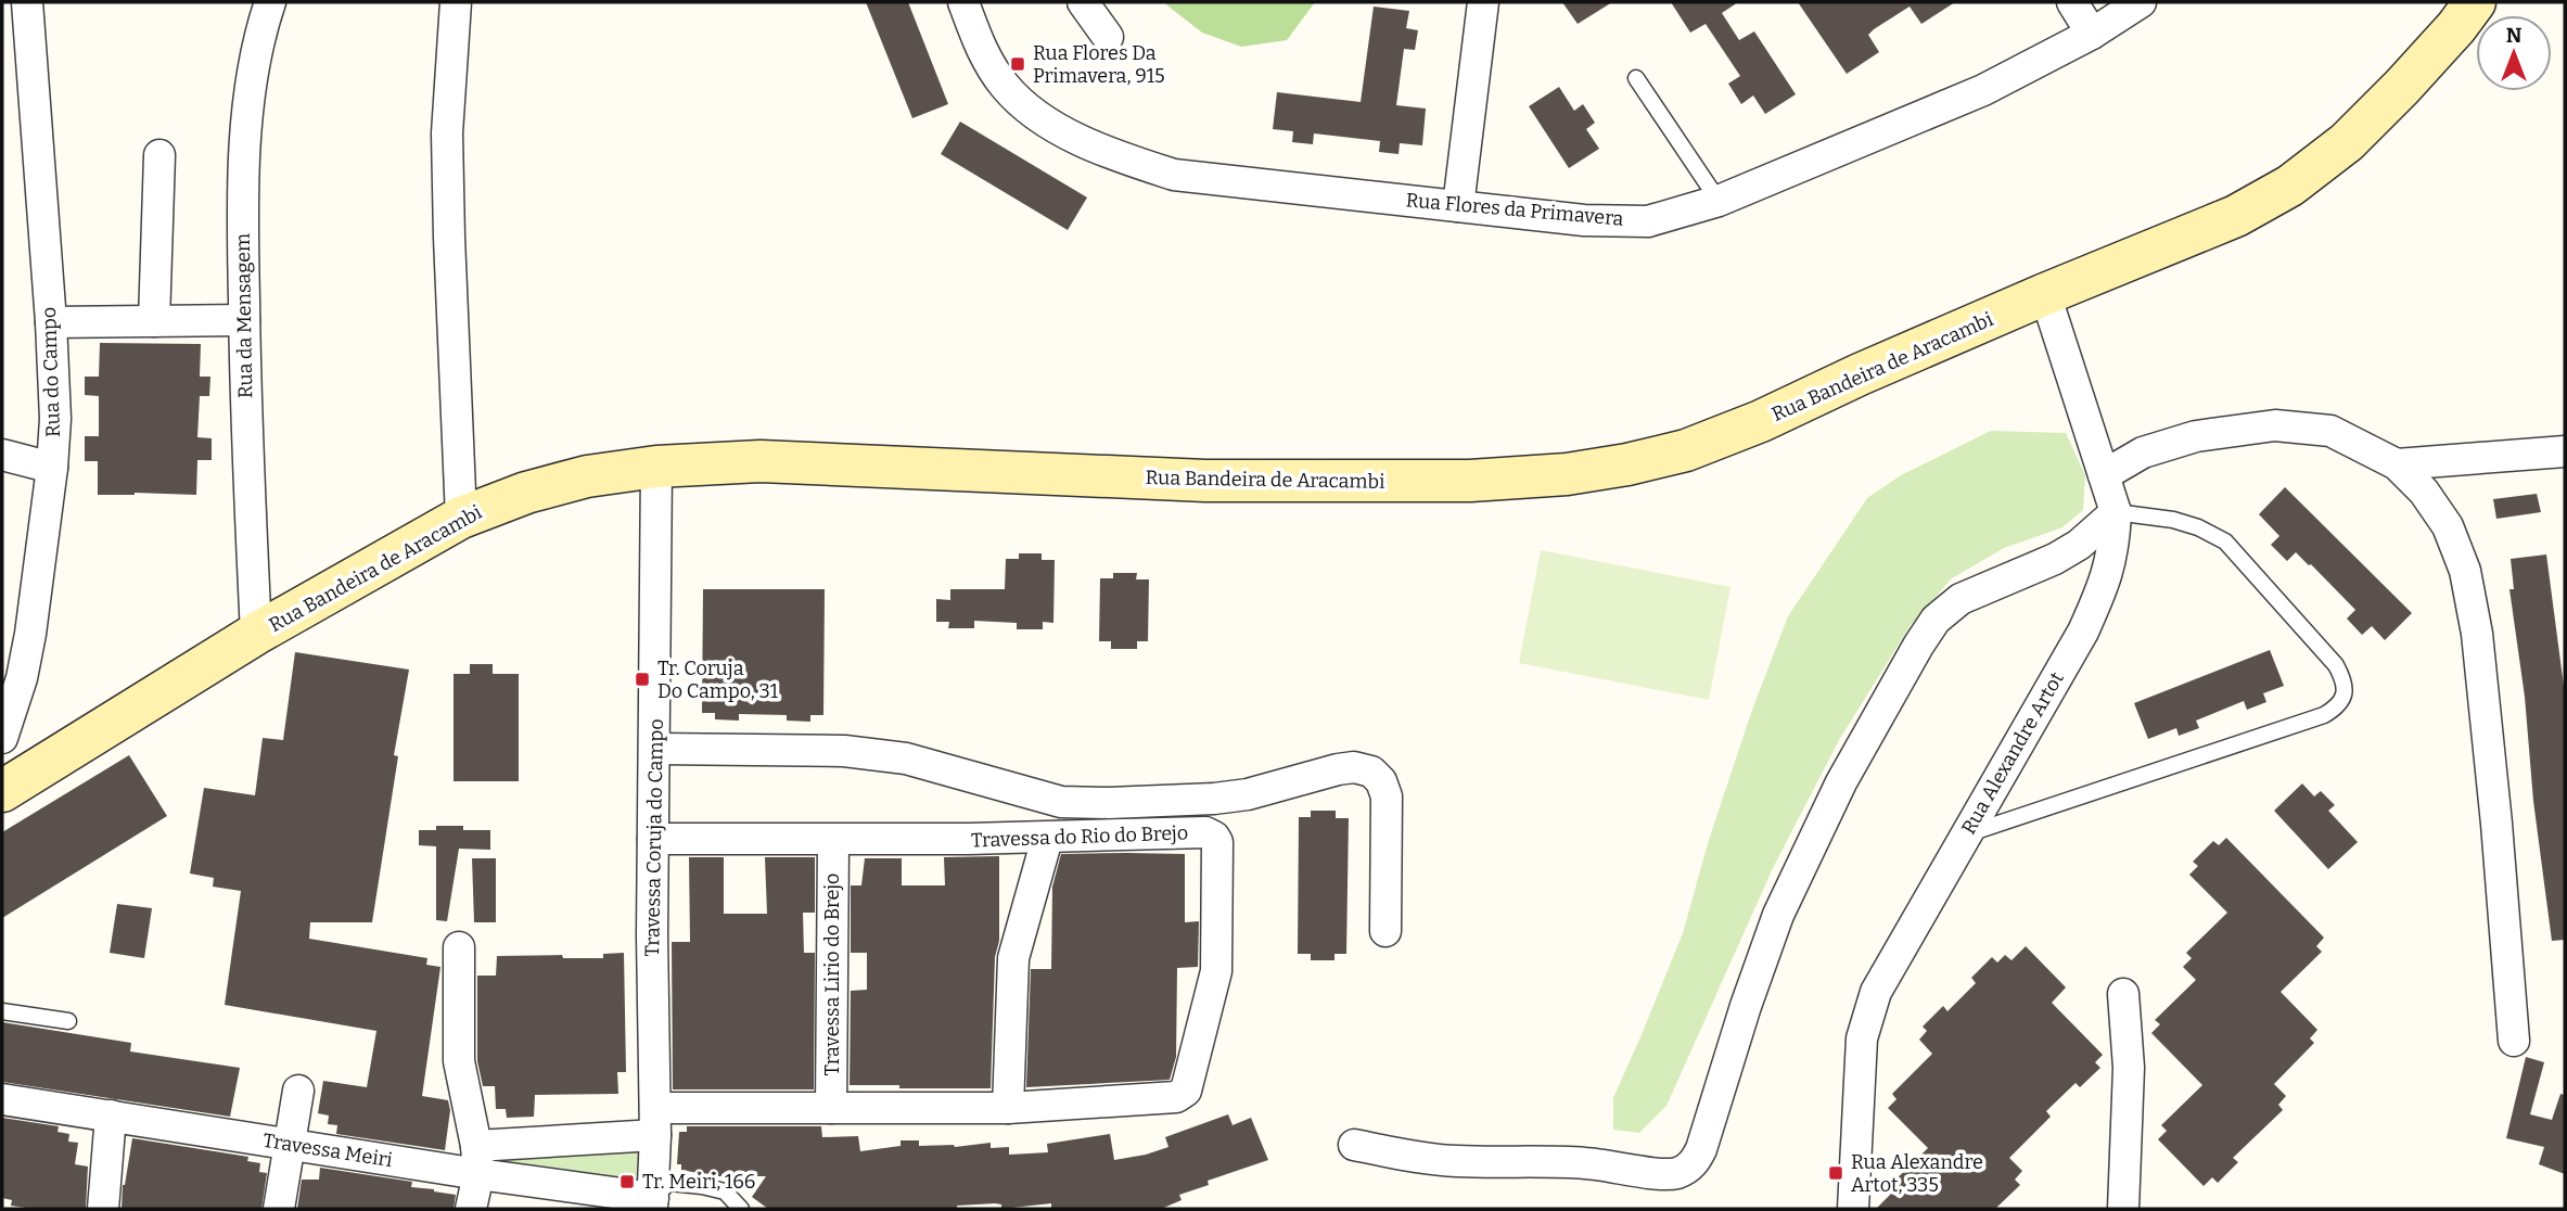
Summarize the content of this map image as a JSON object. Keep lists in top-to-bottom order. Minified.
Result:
{"streets":{"main road":["Rua Bandeira de Aracambi"],"street":["Rua Flores da Primavera","Rua da Mensagem","Rua do Campo","Rua Alexandre Artot","Travessa do Rio do Brejo","Travessa Coruja do Campo","Travessa Lirio do Brejo","Travessa Meiri"]},"crossings":[["Rua da Mensagem","Rua Bandeira de Aracambi"],["Rua Bandeira de Aracambi","Rua Alexandre Artot"],["Rua Bandeira de Aracambi","Travessa Coruja do Campo"],["Travessa do Rio do Brejo","Travessa Coruja do Campo"],["Travessa do Rio do Brejo","Travessa Lirio do Brejo"],["Travessa do Rio do Brejo","Travessa Meiri"],["Travessa Coruja do Campo","Travessa Meiri"]],"places":{"transit":["Rua Flores Da Primavera, 915","Tr. Coruja Do Campo, 31","Rua Alexandre Artot, 335","Tr. Meiri, 166"]},"north":"top"}
